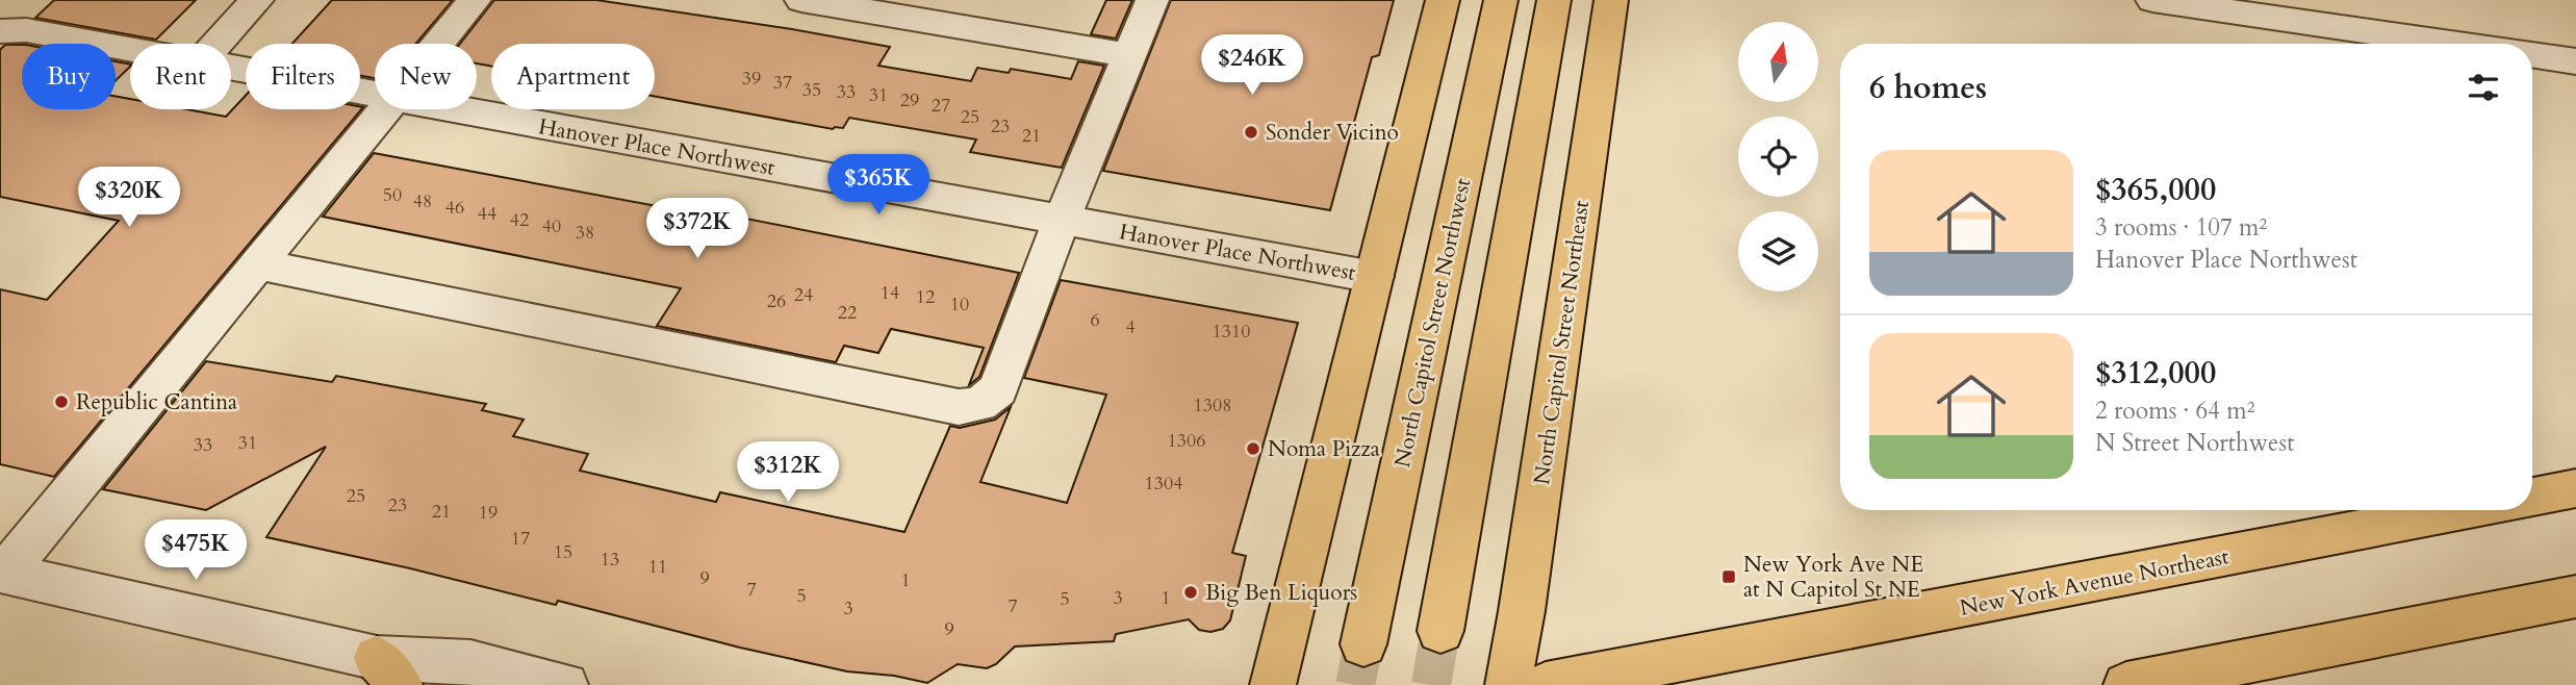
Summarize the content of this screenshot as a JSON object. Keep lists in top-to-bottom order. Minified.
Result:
{"streets":{"main road":["North Capitol Street Northwest","North Capitol Street Northeast","New York Avenue Northeast"],"street":["Hanover Place Northwest"]},"places":{"other":["Sonder Vicino","Republic Cantina","Noma Pizza","Big Ben Liquors"],"transit":["New York Ave NE at N Capitol St NE"]},"house_numbers":["39","37","35","33","31","29","27","25","23","21","50","48","46","44","42","40","38","14","24","12","26","10","22","6","4","1310","1308","1306","31","33","1304","25","23","21","19","17","15","13","11","9","1","7","5","3","1","5","7","3","9"],"north":"top","page":{"price":["$246K","$365K","$320K","$372K","$312K","$475K"],"chip":["Buy","Rent","Filters","New","Apartment"],"heading":"6 homes","list":[{"name":"$365,000","note":"3 rooms · 107 m² · Hanover Place Northwest"},{"name":"$312,000","note":"2 rooms · 64 m² · N Street Northwest"}]}}
